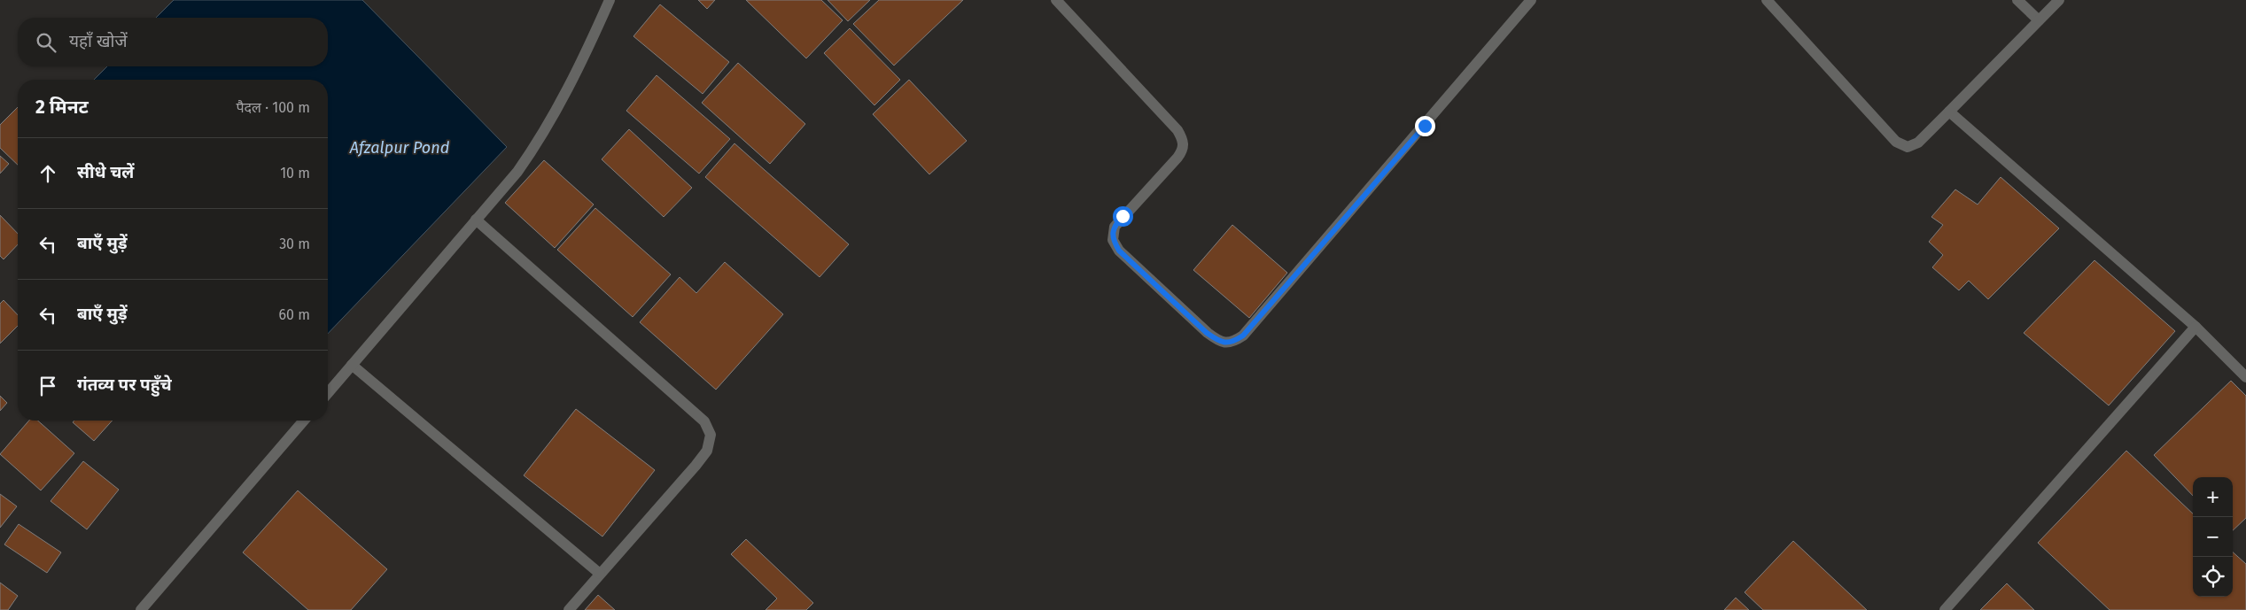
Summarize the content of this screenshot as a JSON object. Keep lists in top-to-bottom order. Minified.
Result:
{"water":["Afzalpur Pond"],"page":{"search":"यहाँ खोजें","heading":["2 मिनट","पैदल · 100 m"],"list":[["सीधे चलें","10 m"],["बाएँ मुड़ें","30 m"],["बाएँ मुड़ें","60 m"],"गंतव्य पर पहुँचे"],"map_buttons":["+","−"]}}
